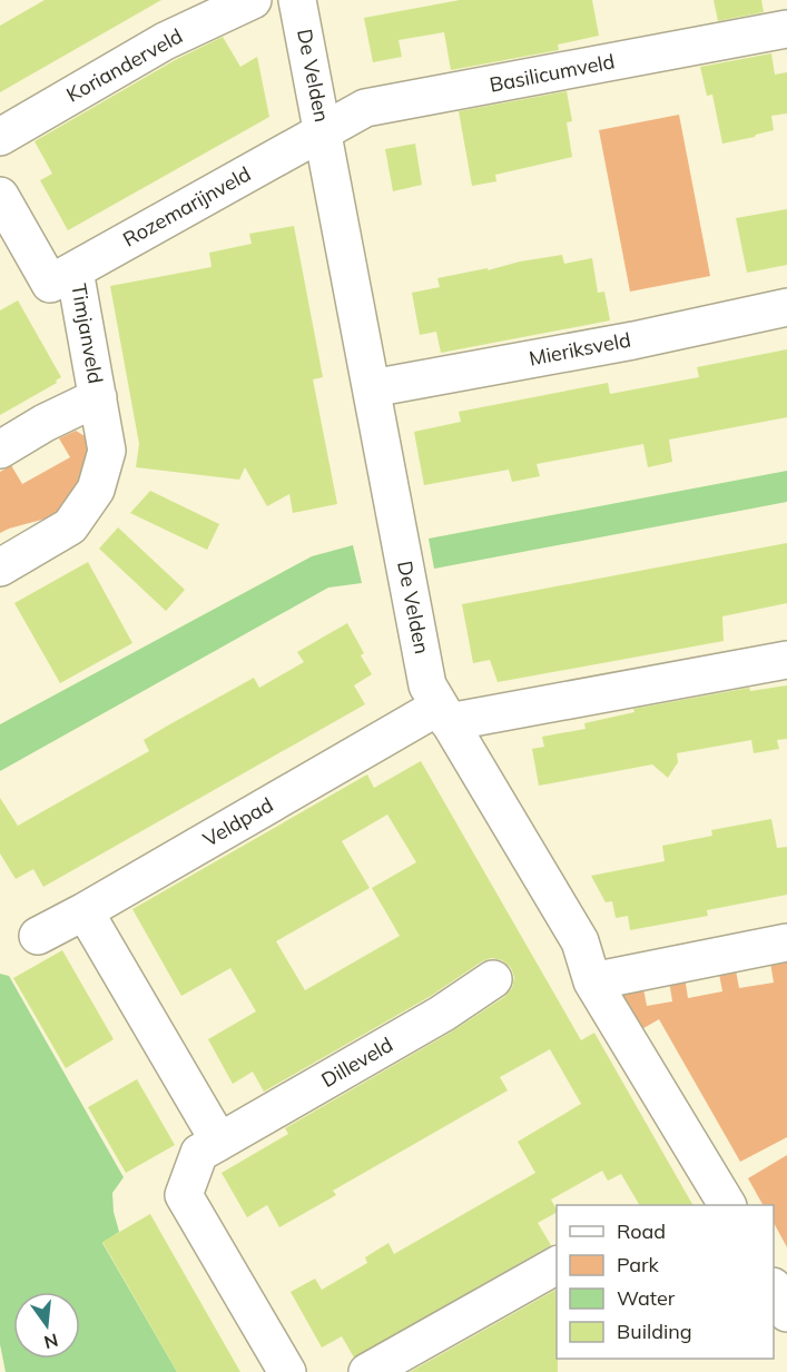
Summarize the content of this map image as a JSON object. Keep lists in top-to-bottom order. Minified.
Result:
{"streets":{"street":["Korianderveld","Basilicumveld","De Velden","Rozemarijnveld","Timjanveld","Mieriksveld","Veldpad","Dilleveld"]},"crossings":[["Basilicumveld","De Velden"],["Basilicumveld","Rozemarijnveld"],["De Velden","Rozemarijnveld"],["De Velden","Mieriksveld"],["De Velden","Veldpad"],["Rozemarijnveld","Timjanveld"]],"legend":["Road","Park","Water","Building"],"north":"bottom"}
